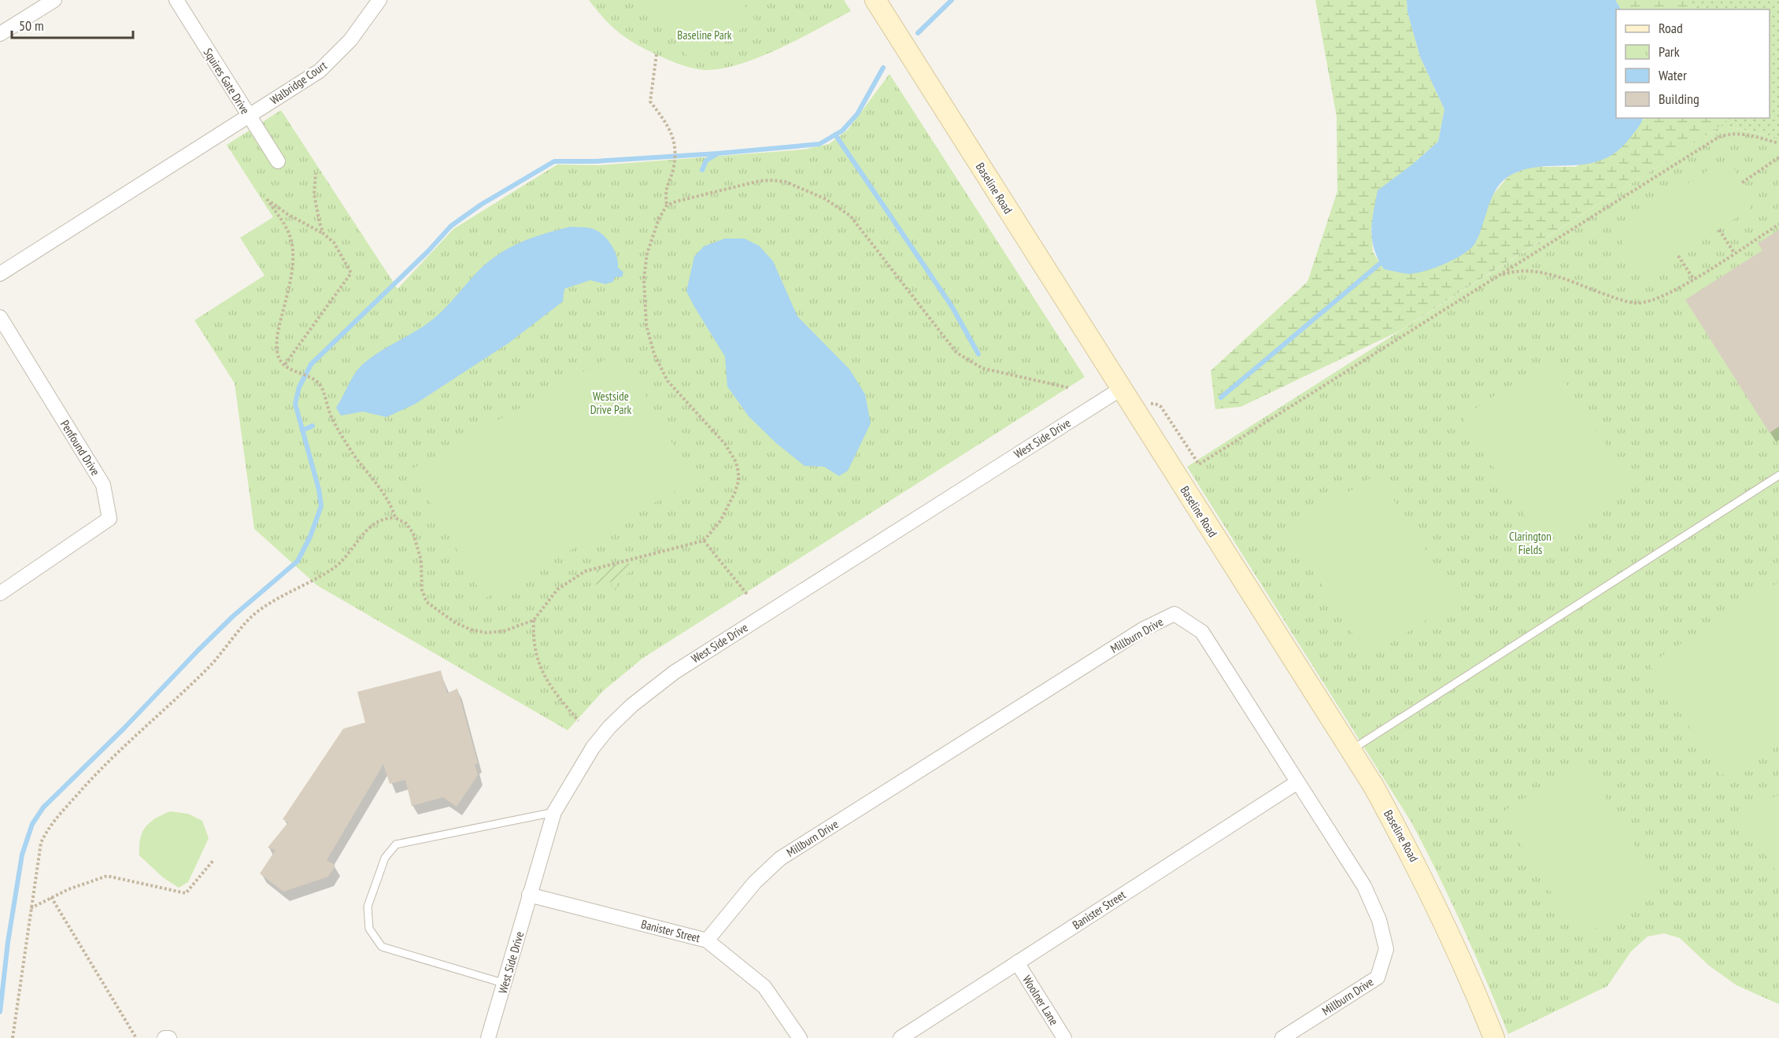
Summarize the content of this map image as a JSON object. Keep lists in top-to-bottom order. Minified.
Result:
{"streets":{"street":["Squires Gate Drive","Walbridge Court","Baseline Road","West Side Drive","Penfound Drive","Millburn Drive","Banister Street","Woolner Lane"]},"crossings":[["Squires Gate Drive","Walbridge Court"],["Baseline Road","West Side Drive"],["West Side Drive","Banister Street"],["Millburn Drive","Banister Street"],["Banister Street","Woolner Lane"]],"parks":["Baseline Park","Westside Drive Park","Clarington Fields"],"legend":["Road","Park","Water","Building"],"scale_bar":"50 m"}
